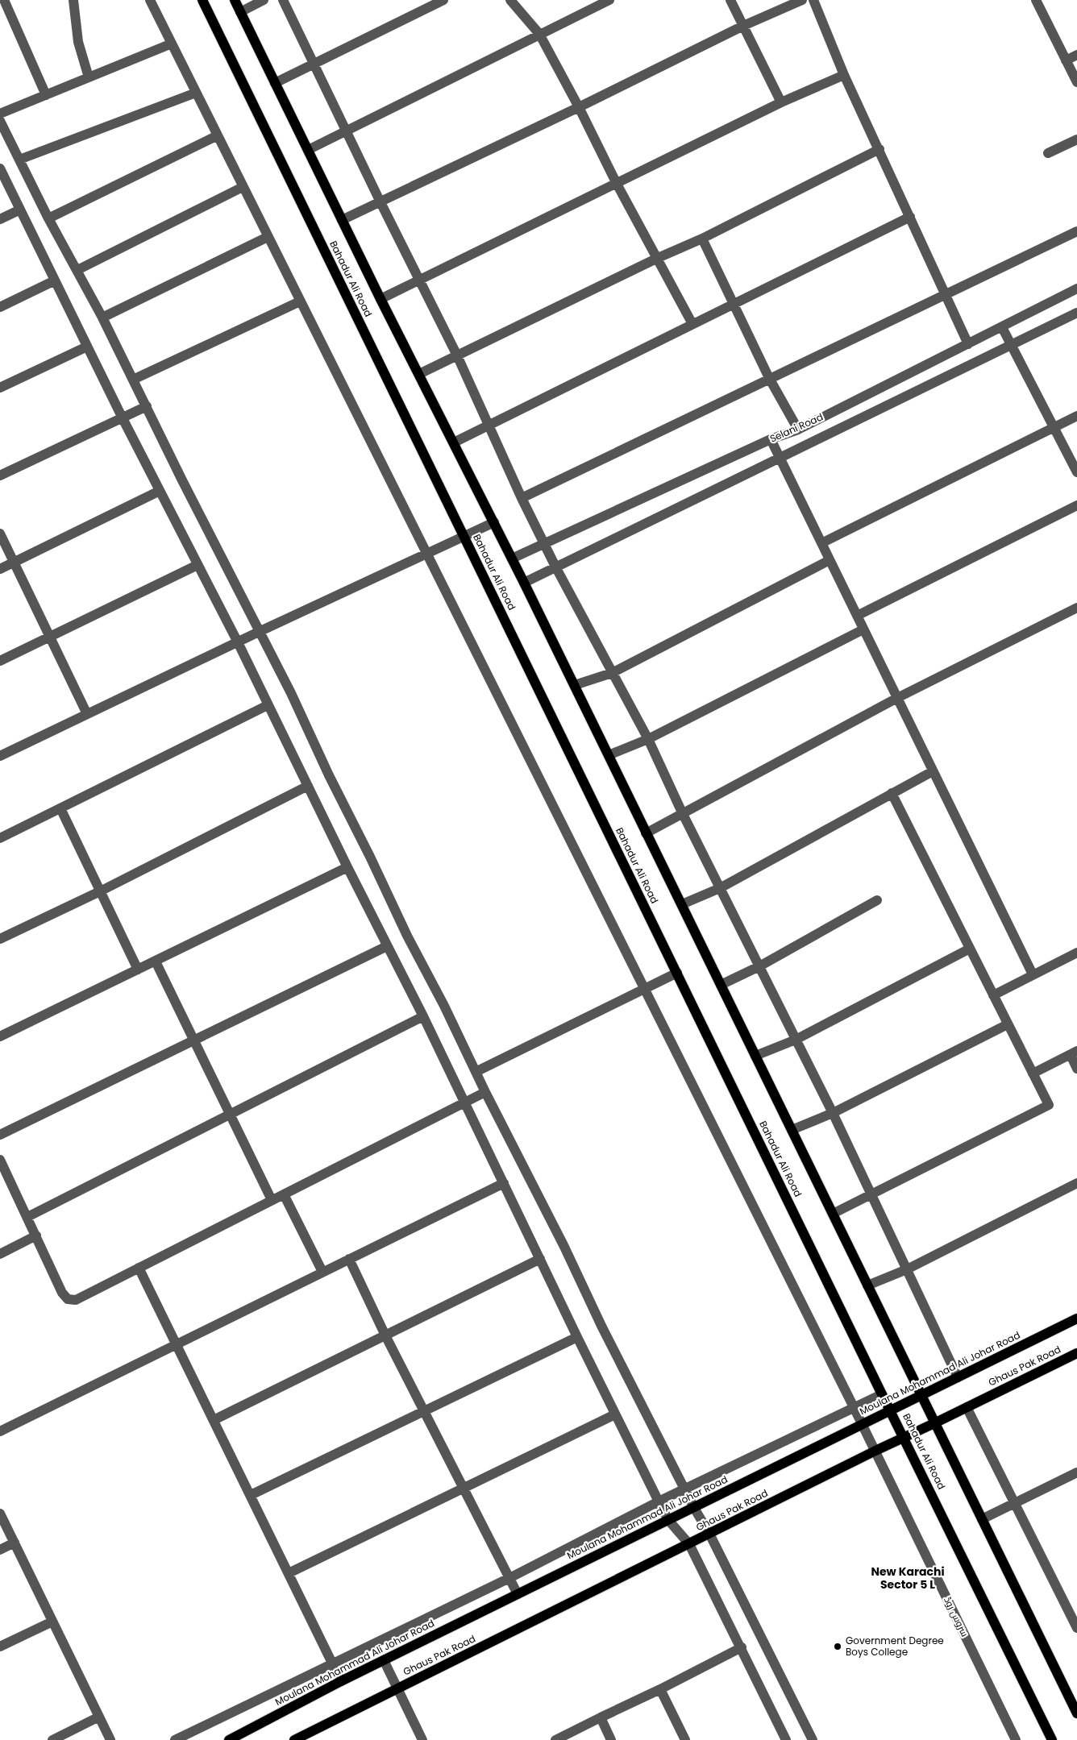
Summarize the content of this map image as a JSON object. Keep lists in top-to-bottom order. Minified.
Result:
{"streets":{"main road":["Bahadur Ali Road","Ghaus Pak Road","Moulana Mohammad Ali Johar Road"],"street":["Selani Road","سروس روڈ"]},"crossings":[["Bahadur Ali Road","Selani Road"],["Bahadur Ali Road","Ghaus Pak Road"],["Bahadur Ali Road","Moulana Mohammad Ali Johar Road"],["Ghaus Pak Road","سروس روڈ"],["Moulana Mohammad Ali Johar Road","سروس روڈ"]],"districts":["New Karachi Sector 5 L"],"places":["Government Degree Boys College"]}
